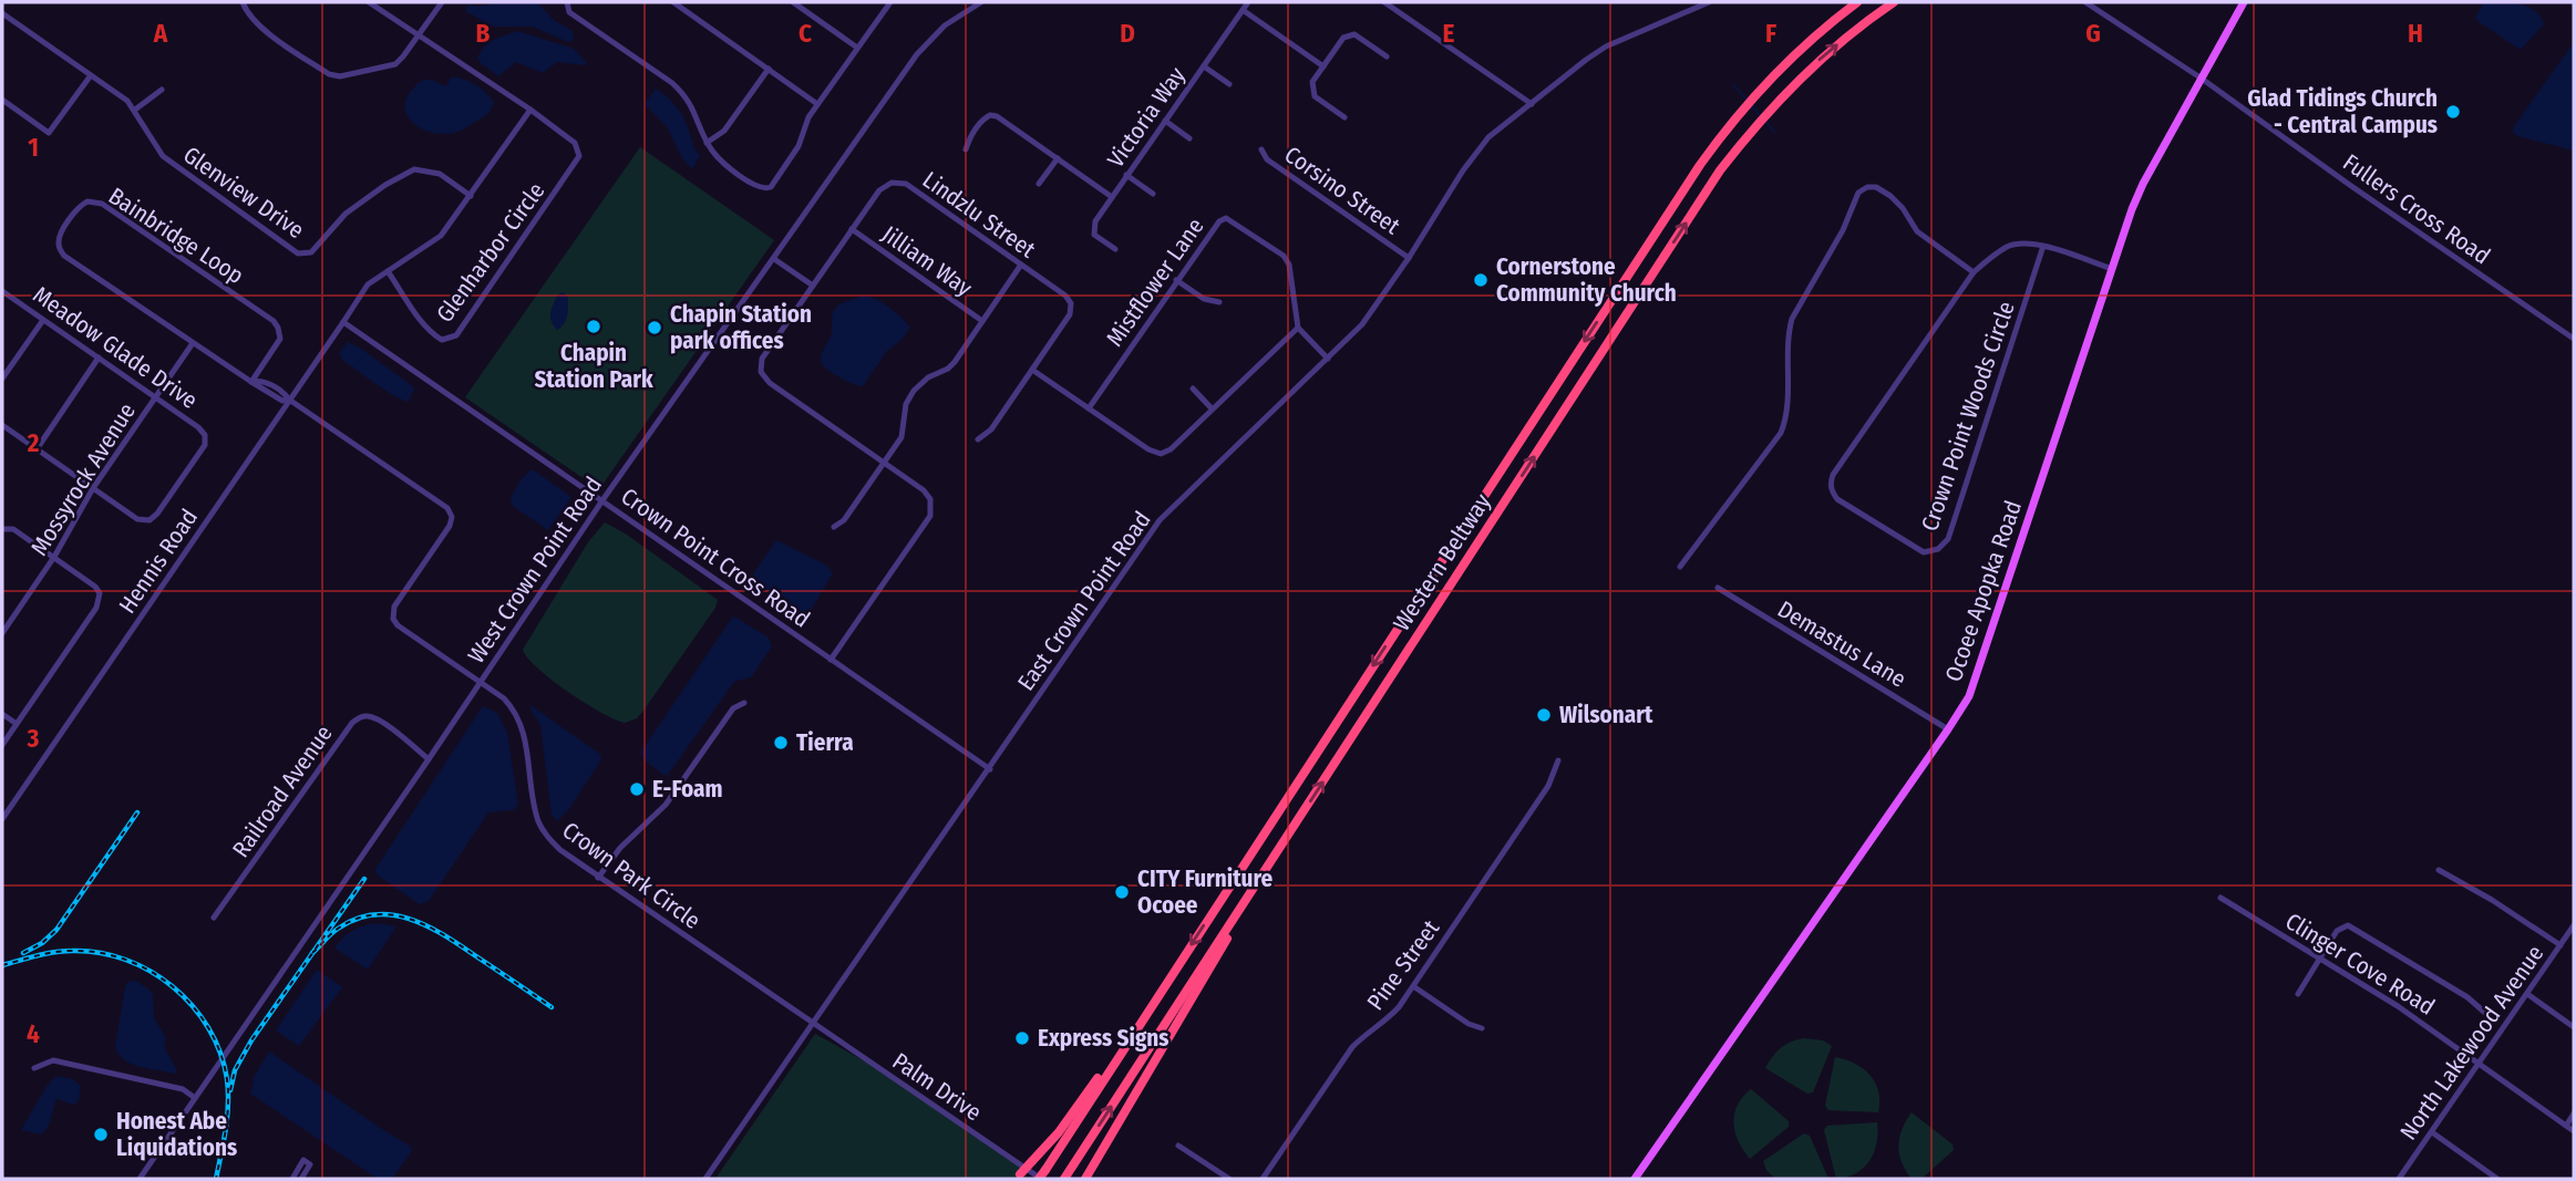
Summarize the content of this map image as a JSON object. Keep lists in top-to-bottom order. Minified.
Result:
{"streets":{"highway":["Western Beltway"],"main road":["Ocoee Apopka Road"],"street":["Victoria Way","Corsino Street","Glenview Drive","Fullers Cross Road","Lindzlu Street","Bainbridge Loop","Glenharbor Circle","Jilliam Way","Mistflower Lane","Meadow Glade Drive","Crown Point Woods Circle","Mossyrock Avenue","Crown Point Cross Road","Hennis Road","West Crown Point Road","East Crown Point Road","Demastus Lane","Railroad Avenue","Crown Park Circle","Clinger Cove Road","Pine Street","North Lakewood Avenue","Palm Drive"]},"crossings":[["Corsino Street","East Crown Point Road"],["Glenview Drive","Hennis Road"],["Fullers Cross Road","Ocoee Apopka Road"],["Lindzlu Street","Jilliam Way"],["Bainbridge Loop","Mossyrock Avenue"],["Bainbridge Loop","Hennis Road"],["Bainbridge Loop","Crown Park Circle"],["Glenharbor Circle","Hennis Road"],["Meadow Glade Drive","Mossyrock Avenue"],["Crown Point Woods Circle","Ocoee Apopka Road"],["Crown Point Cross Road","Hennis Road"],["Crown Point Cross Road","West Crown Point Road"],["Crown Point Cross Road","East Crown Point Road"],["Hennis Road","Crown Park Circle"],["Western Beltway","Palm Drive"],["West Crown Point Road","Railroad Avenue"],["West Crown Point Road","Crown Park Circle"],["Ocoee Apopka Road","Demastus Lane"],["East Crown Point Road","Crown Park Circle"],["East Crown Point Road","Palm Drive"],["Crown Park Circle","Palm Drive"],["Clinger Cove Road","North Lakewood Avenue"]],"places":["Glad Tidings Church - Central Campus","Cornerstone Community Church","Chapin Station Park","Chapin Station park offices","Wilsonart","Tierra","E-Foam","CITY Furniture Ocoee","Express Signs","Honest Abe Liquidations"],"grid":{"columns":["A","B","C","D","E","F","G","H"],"rows":["1","2","3","4"]}}
